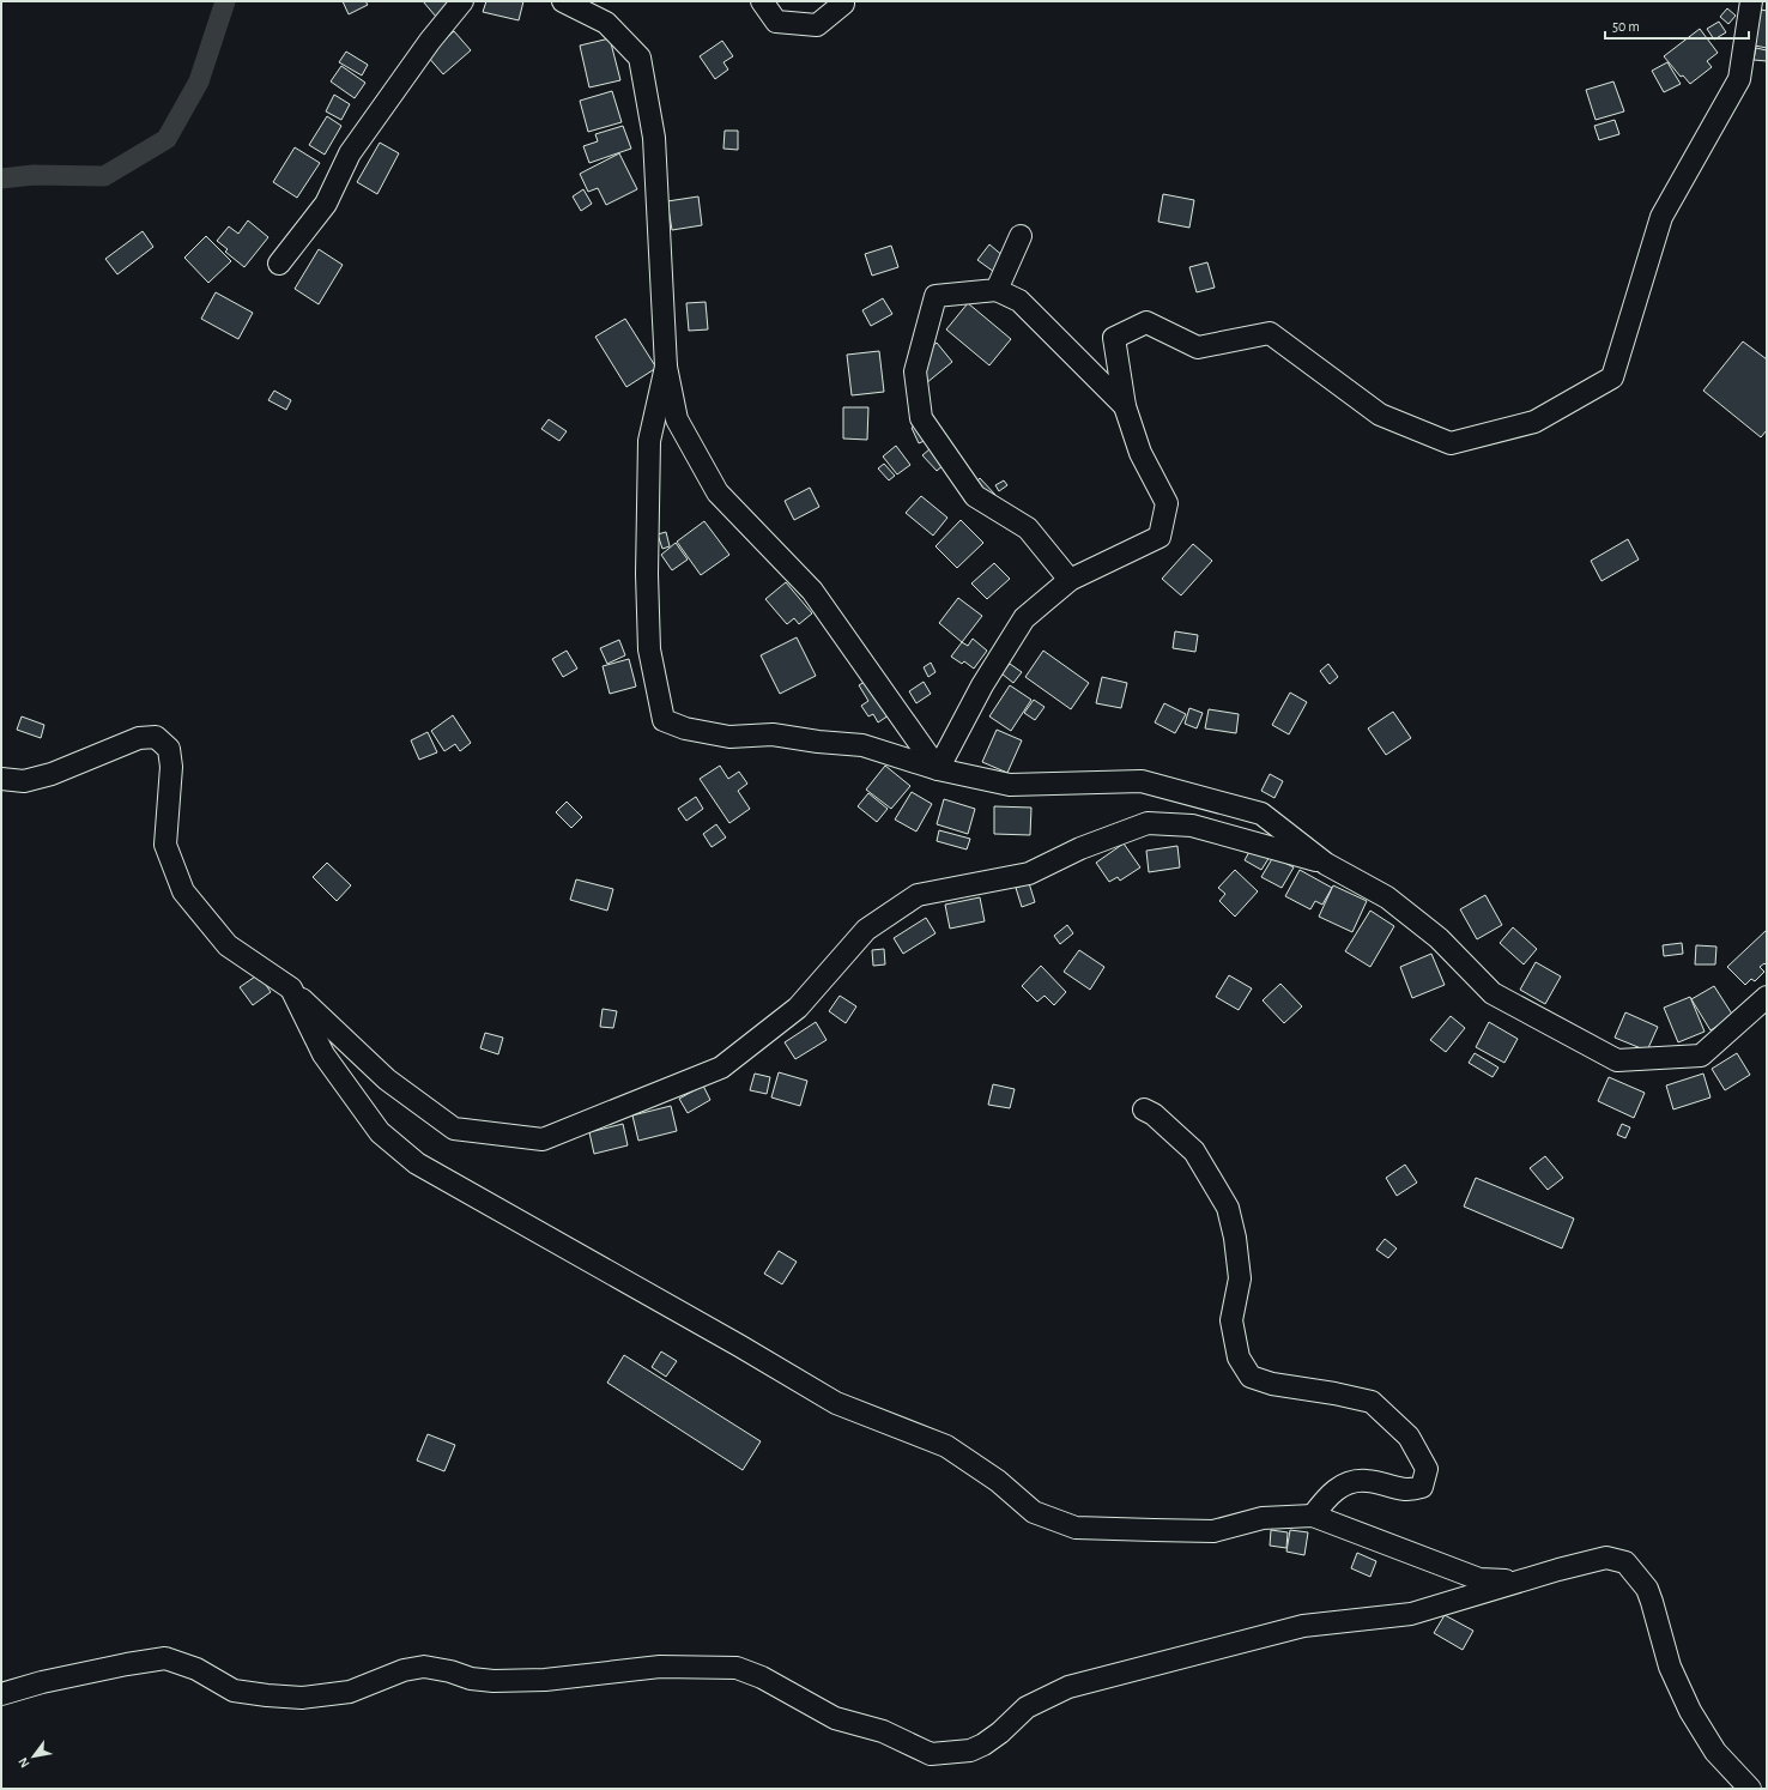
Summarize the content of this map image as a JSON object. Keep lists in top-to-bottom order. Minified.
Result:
{"scale_bar":"50 m","north":"bottom left"}
